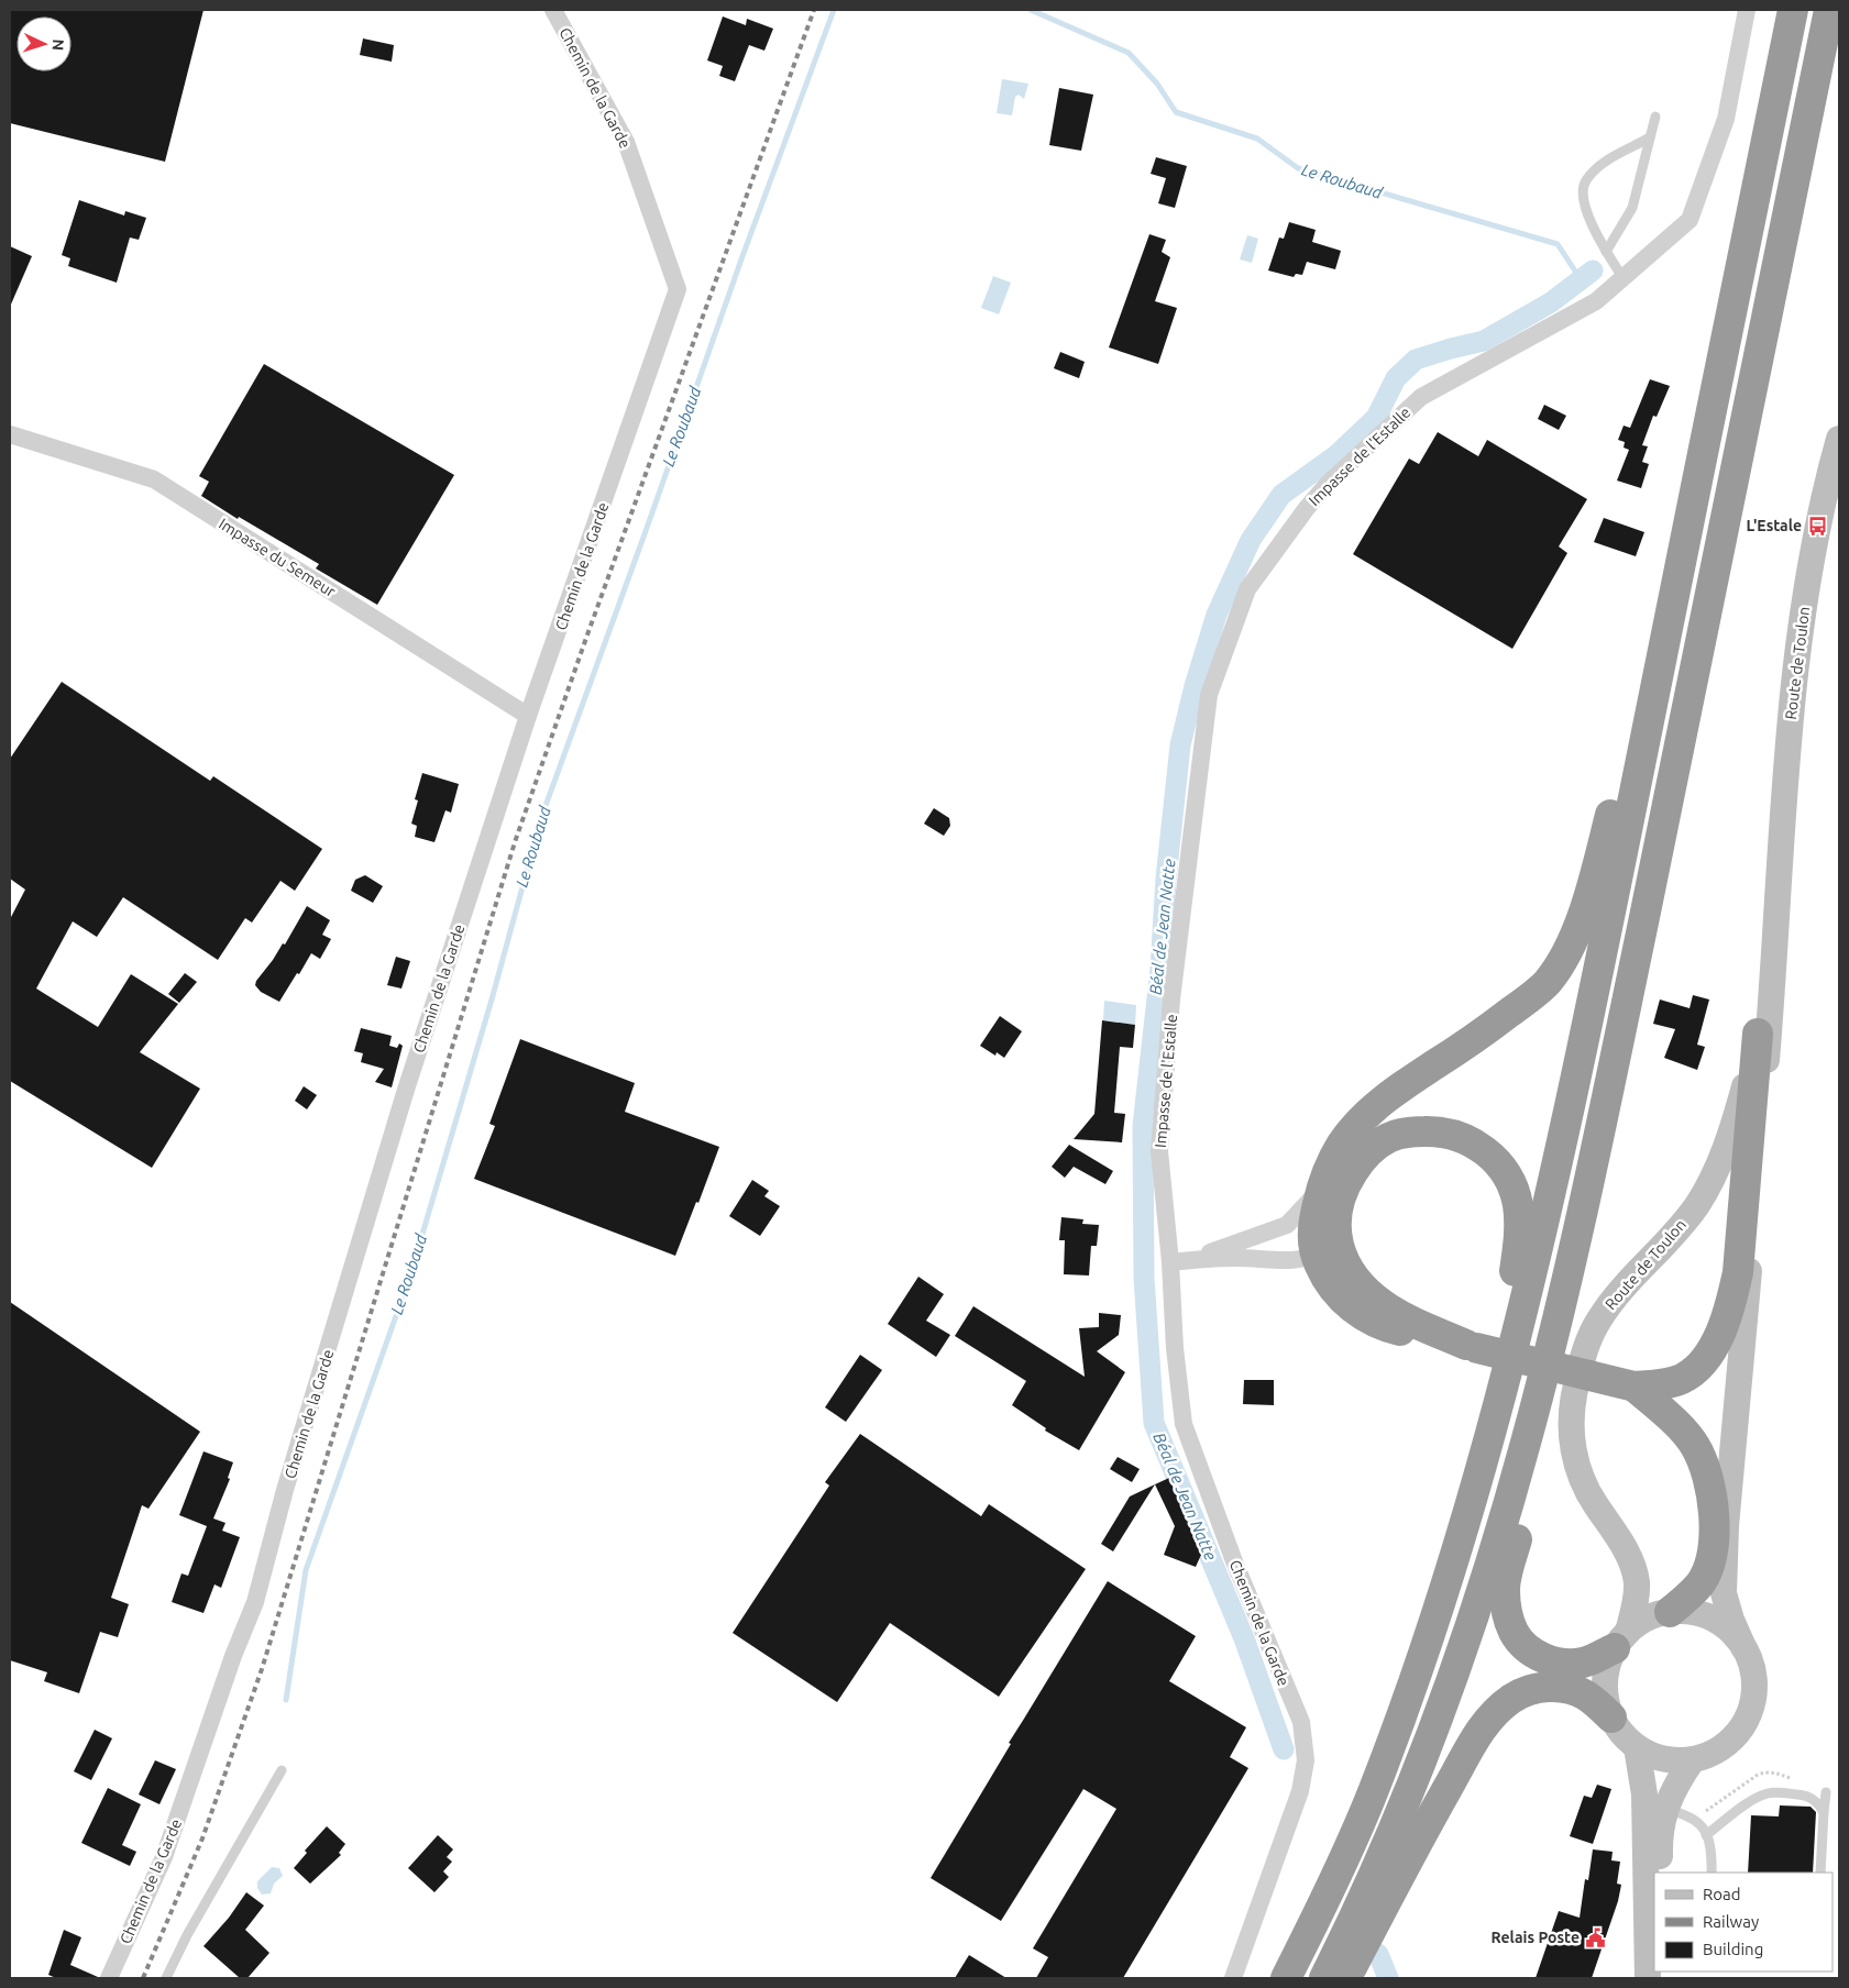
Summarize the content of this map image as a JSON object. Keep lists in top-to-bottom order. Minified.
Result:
{"streets":{"main road":["Route de Toulon"],"street":["Chemin de la Garde","Impasse de l'Estalle","Impasse du Semeur"]},"crossings":[["Chemin de la Garde","Impasse de l'Estalle"],["Chemin de la Garde","Impasse du Semeur"]],"water":["Le Roubaud","Béal de Jean Natte"],"places":{"bus stop":["L'Estale"],"public building":["Relais Poste"]},"legend":["Road","Railway","Building"],"north":"right"}
